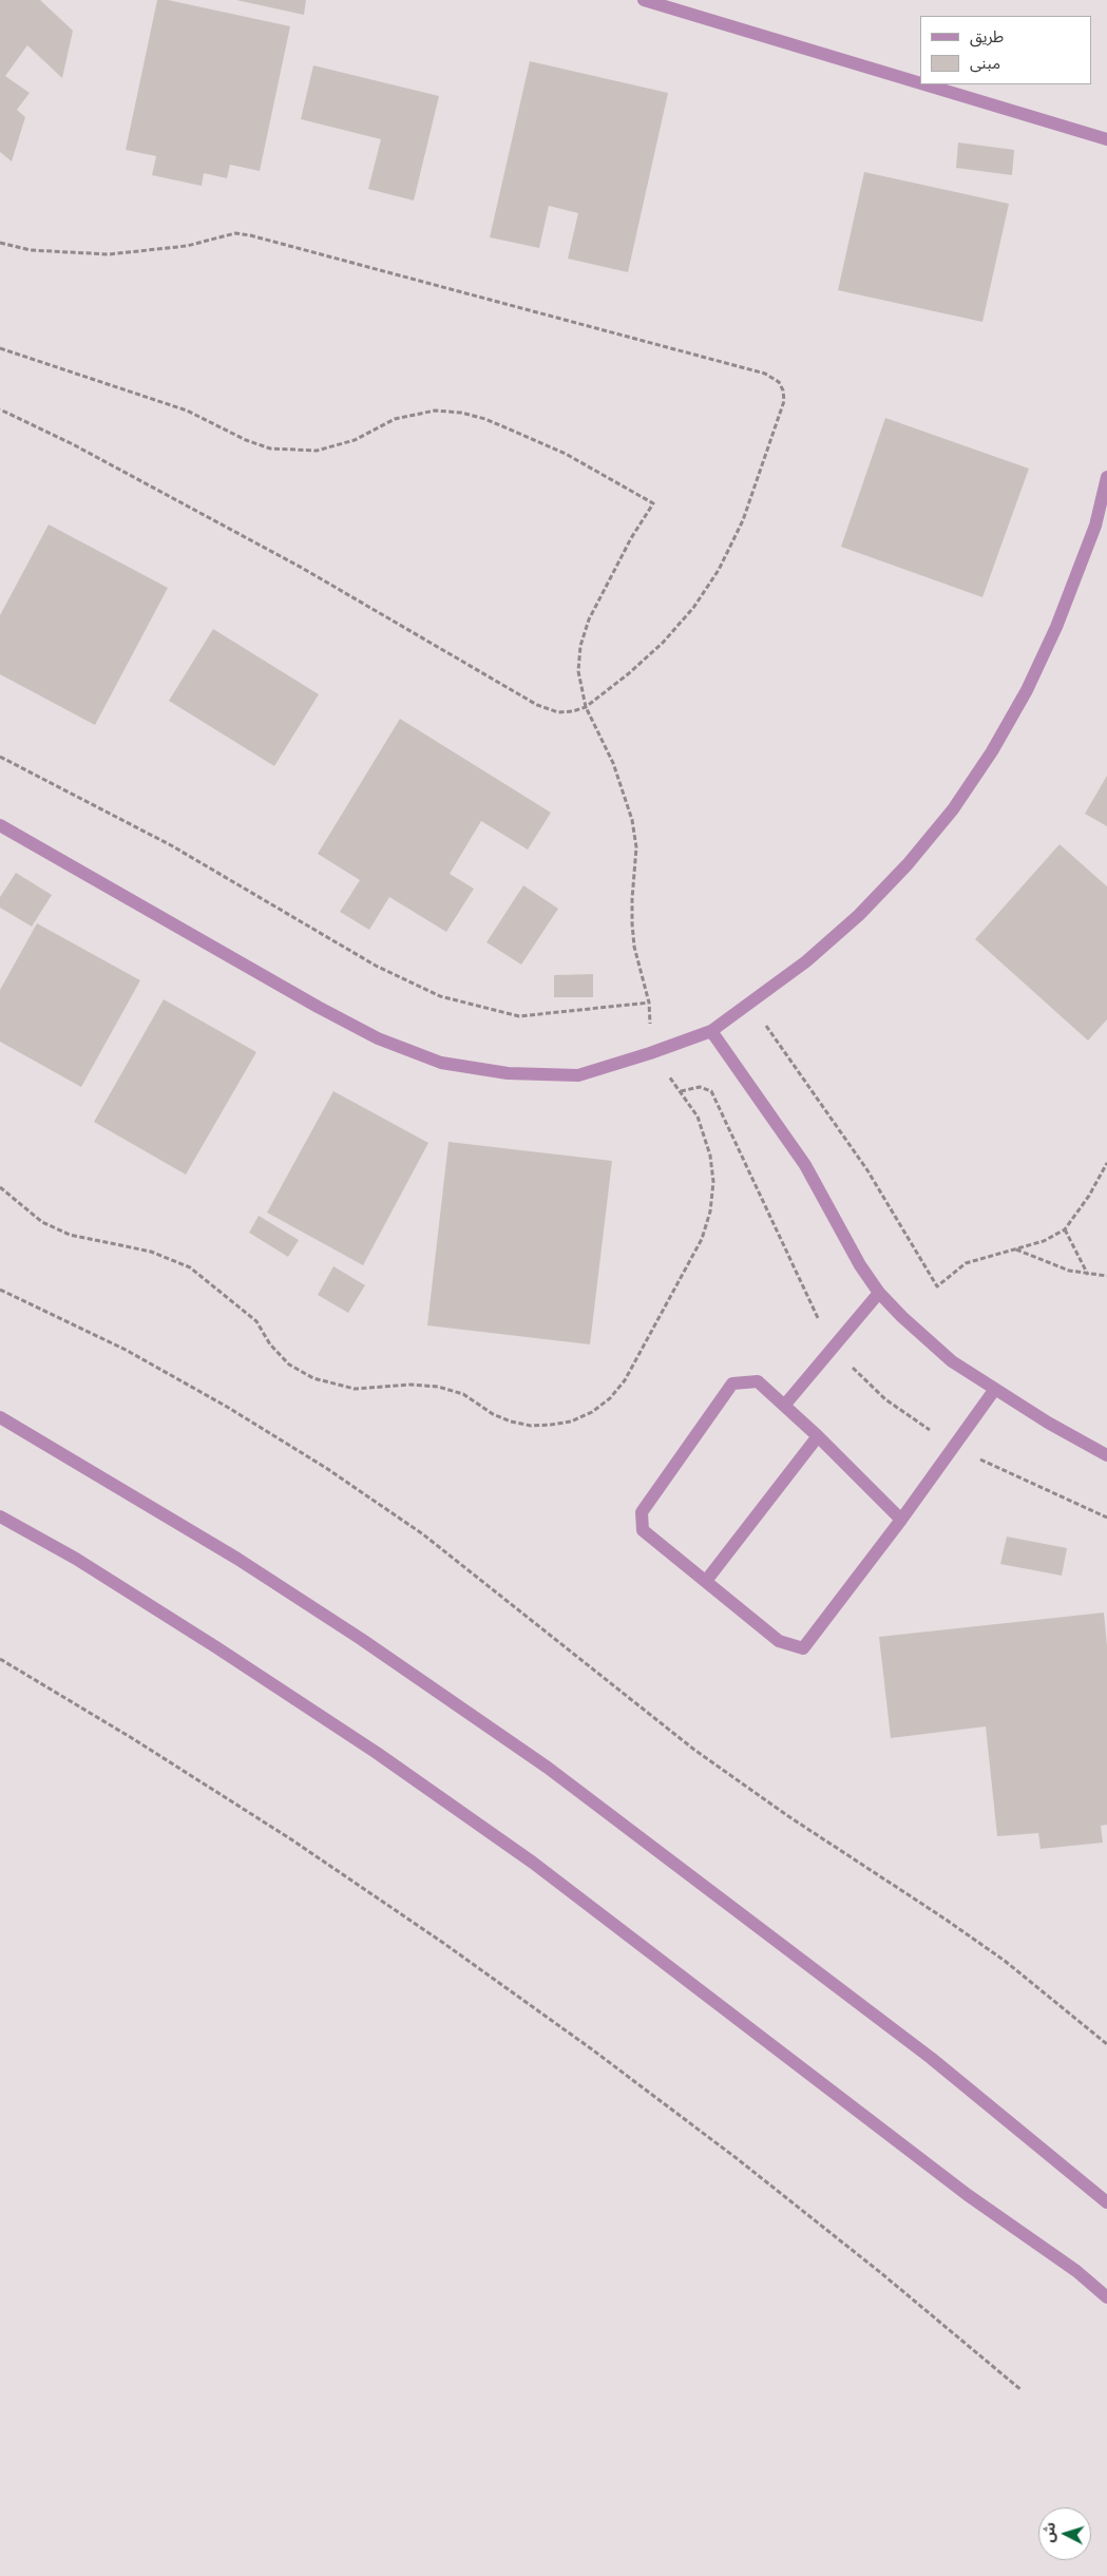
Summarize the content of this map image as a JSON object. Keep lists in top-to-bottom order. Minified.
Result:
{"legend":["طريق","مبنى"],"north":"left"}
